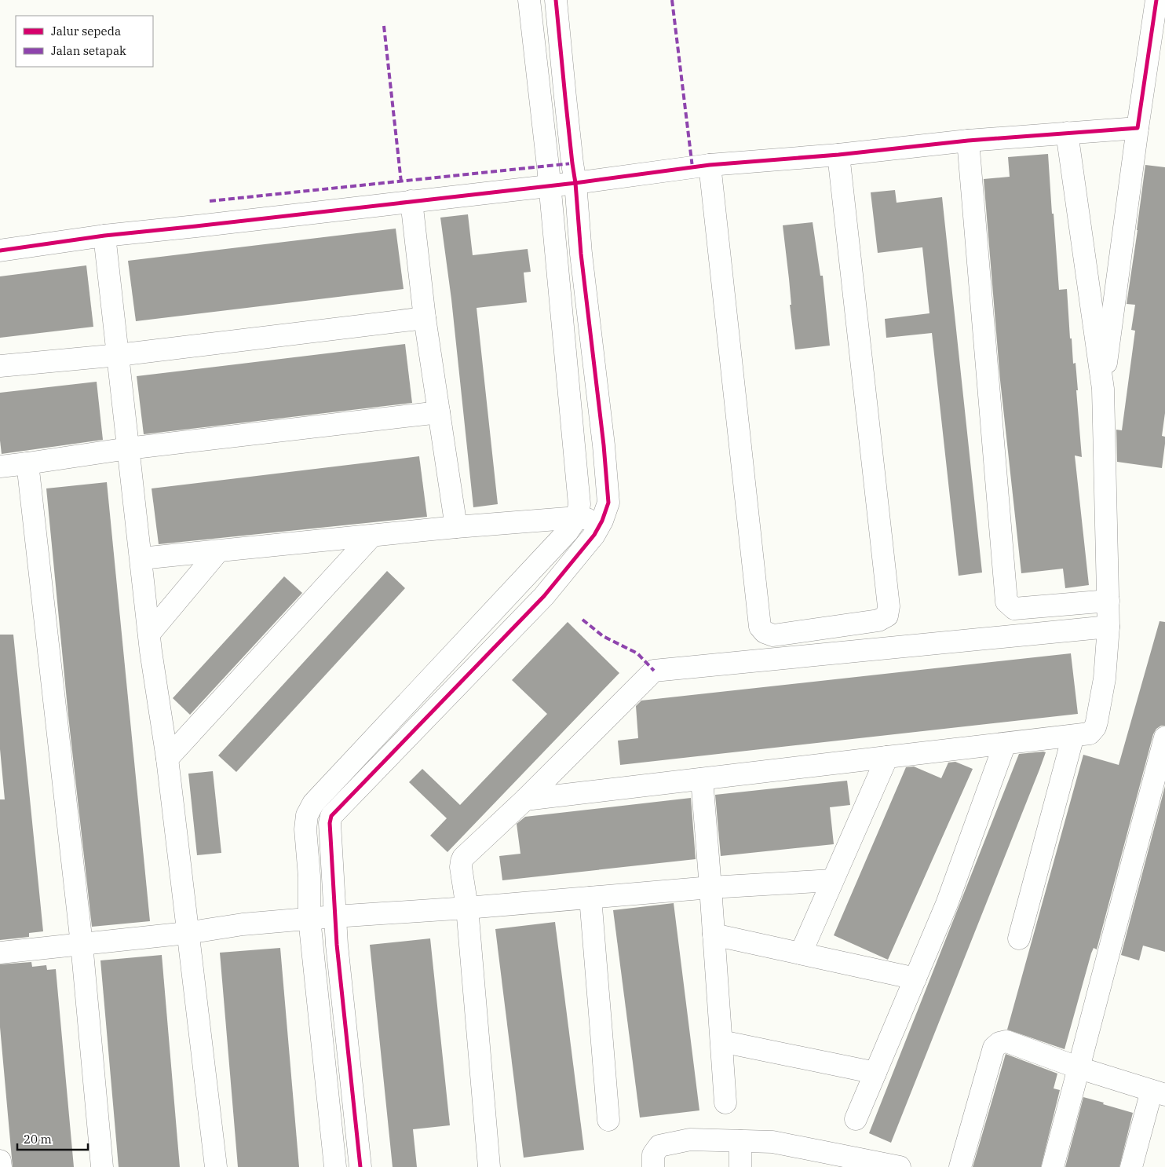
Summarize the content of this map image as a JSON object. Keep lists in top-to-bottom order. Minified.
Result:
{"legend":["Jalur sepeda","Jalan setapak"],"scale_bar":"20 m"}
